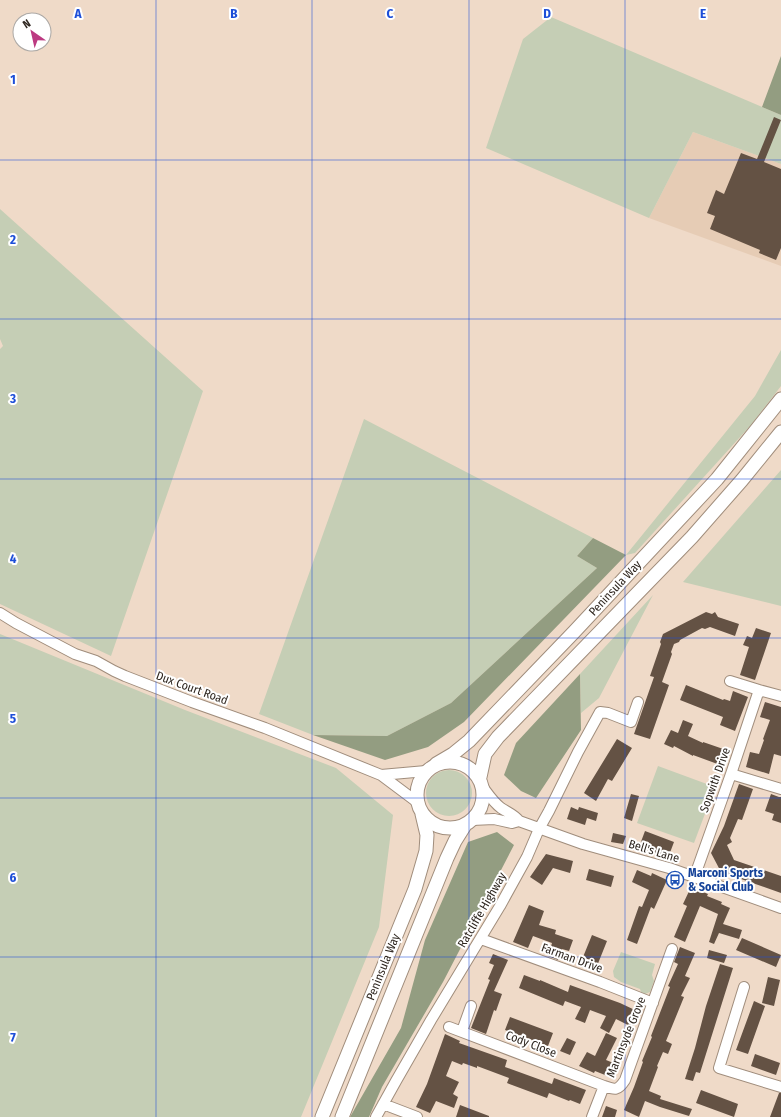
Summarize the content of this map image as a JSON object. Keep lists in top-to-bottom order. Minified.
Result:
{"streets":{"main road":["Peninsula Way"],"street":["Dux Court Road","Sopwith Drive","Bell's Lane","Ratcliffe Highway","Farman Drive","Martinsyde Grove","Cody Close"]},"crossings":[["Peninsula Way","Dux Court Road"],["Peninsula Way","Bell's Lane"],["Dux Court Road","Bell's Lane"],["Sopwith Drive","Bell's Lane"],["Bell's Lane","Ratcliffe Highway"],["Ratcliffe Highway","Farman Drive"],["Farman Drive","Martinsyde Grove"],["Martinsyde Grove","Cody Close"]],"places":{"bus stop":["Marconi Sports & Social Club"]},"north":"top left","grid":{"columns":["A","B","C","D","E"],"rows":["1","2","3","4","5","6","7"]}}
